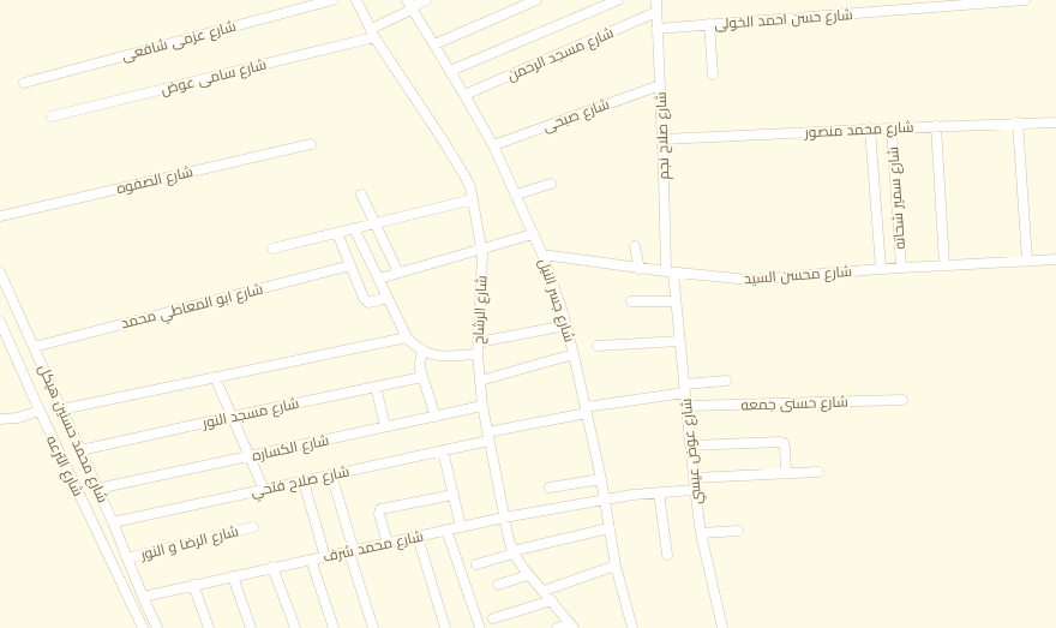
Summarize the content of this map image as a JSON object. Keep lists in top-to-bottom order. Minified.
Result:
{"streets":{"street":["شارع حسن احمد الخولى","شارع عزمى شافعى","شارع مسجد الرحمن","شارع سامى عوض","شارع صبحى","شارع محمد منصور","شارع صلاح نجم","شارع الصفوه","شارع سمير شحاته","شارع محسن السيد","شارع جسر النيل","شارع ابو المعاطي محمد","شارع الرشاح","شارع حسنى جمعه","شارع مسجد النور","شارع محمد حسنين هيكل","شارع الكساره","شارع عوض عيسي","شارع الترعه","شارع صلاح فتحي","شارع الرضا و النور","شارع محمد شرف"]},"crossings":[["شارع حسن احمد الخولى","شارع صلاح نجم"],["شارع مسجد الرحمن","شارع صلاح نجم"],["شارع مسجد الرحمن","شارع جسر النيل"],["شارع سامى عوض","شارع جسر النيل"],["شارع سامى عوض","شارع الرشاح"],["شارع صبحى","شارع صلاح نجم"],["شارع صبحى","شارع جسر النيل"],["شارع محمد منصور","شارع صلاح نجم"],["شارع محمد منصور","شارع سمير شحاته"],["شارع صلاح نجم","شارع محسن السيد"],["شارع صلاح نجم","شارع عوض عيسي"],["شارع سمير شحاته","شارع محسن السيد"],["شارع محسن السيد","شارع جسر النيل"],["شارع محسن السيد","شارع عوض عيسي"],["شارع جسر النيل","شارع صلاح فتحي"],["شارع جسر النيل","شارع محمد شرف"],["شارع ابو المعاطي محمد","شارع محمد حسنين هيكل"],["شارع الرشاح","شارع الكساره"],["شارع الرشاح","شارع صلاح فتحي"],["شارع الرشاح","شارع محمد شرف"],["شارع حسنى جمعه","شارع عوض عيسي"],["شارع مسجد النور","شارع محمد حسنين هيكل"],["شارع محمد حسنين هيكل","شارع الكساره"],["شارع محمد حسنين هيكل","شارع صلاح فتحي"],["شارع محمد حسنين هيكل","شارع الرضا و النور"],["شارع محمد حسنين هيكل","شارع محمد شرف"],["شارع عوض عيسي","شارع صلاح فتحي"],["شارع عوض عيسي","شارع محمد شرف"]]}
